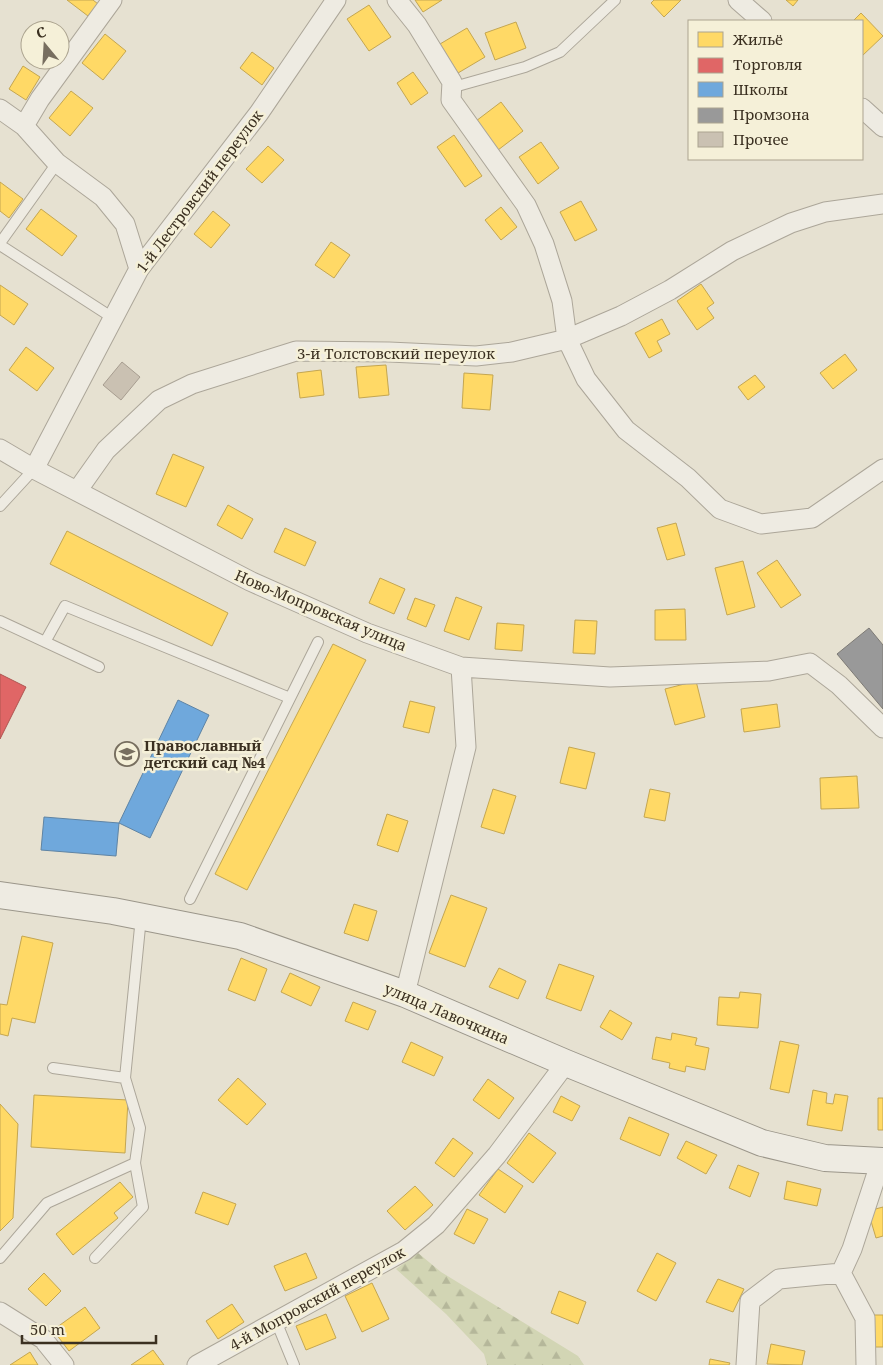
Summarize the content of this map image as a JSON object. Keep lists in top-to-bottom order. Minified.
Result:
{"streets":{"main road":["улица Лавочкина"],"street":["1-й Лестровский переулок","3-й Толстовский переулок","Ново-Мопровская улица","4-й Мопровский переулок"]},"crossings":[["1-й Лестровский переулок","Ново-Мопровская улица"],["3-й Толстовский переулок","Ново-Мопровская улица"],["улица Лавочкина","4-й Мопровский переулок"]],"places":{"school or university":["Православный детский сад №4"]},"legend":["Жильё","Торговля","Школы","Промзона","Прочее"],"scale_bar":"50 m","north":"top"}
